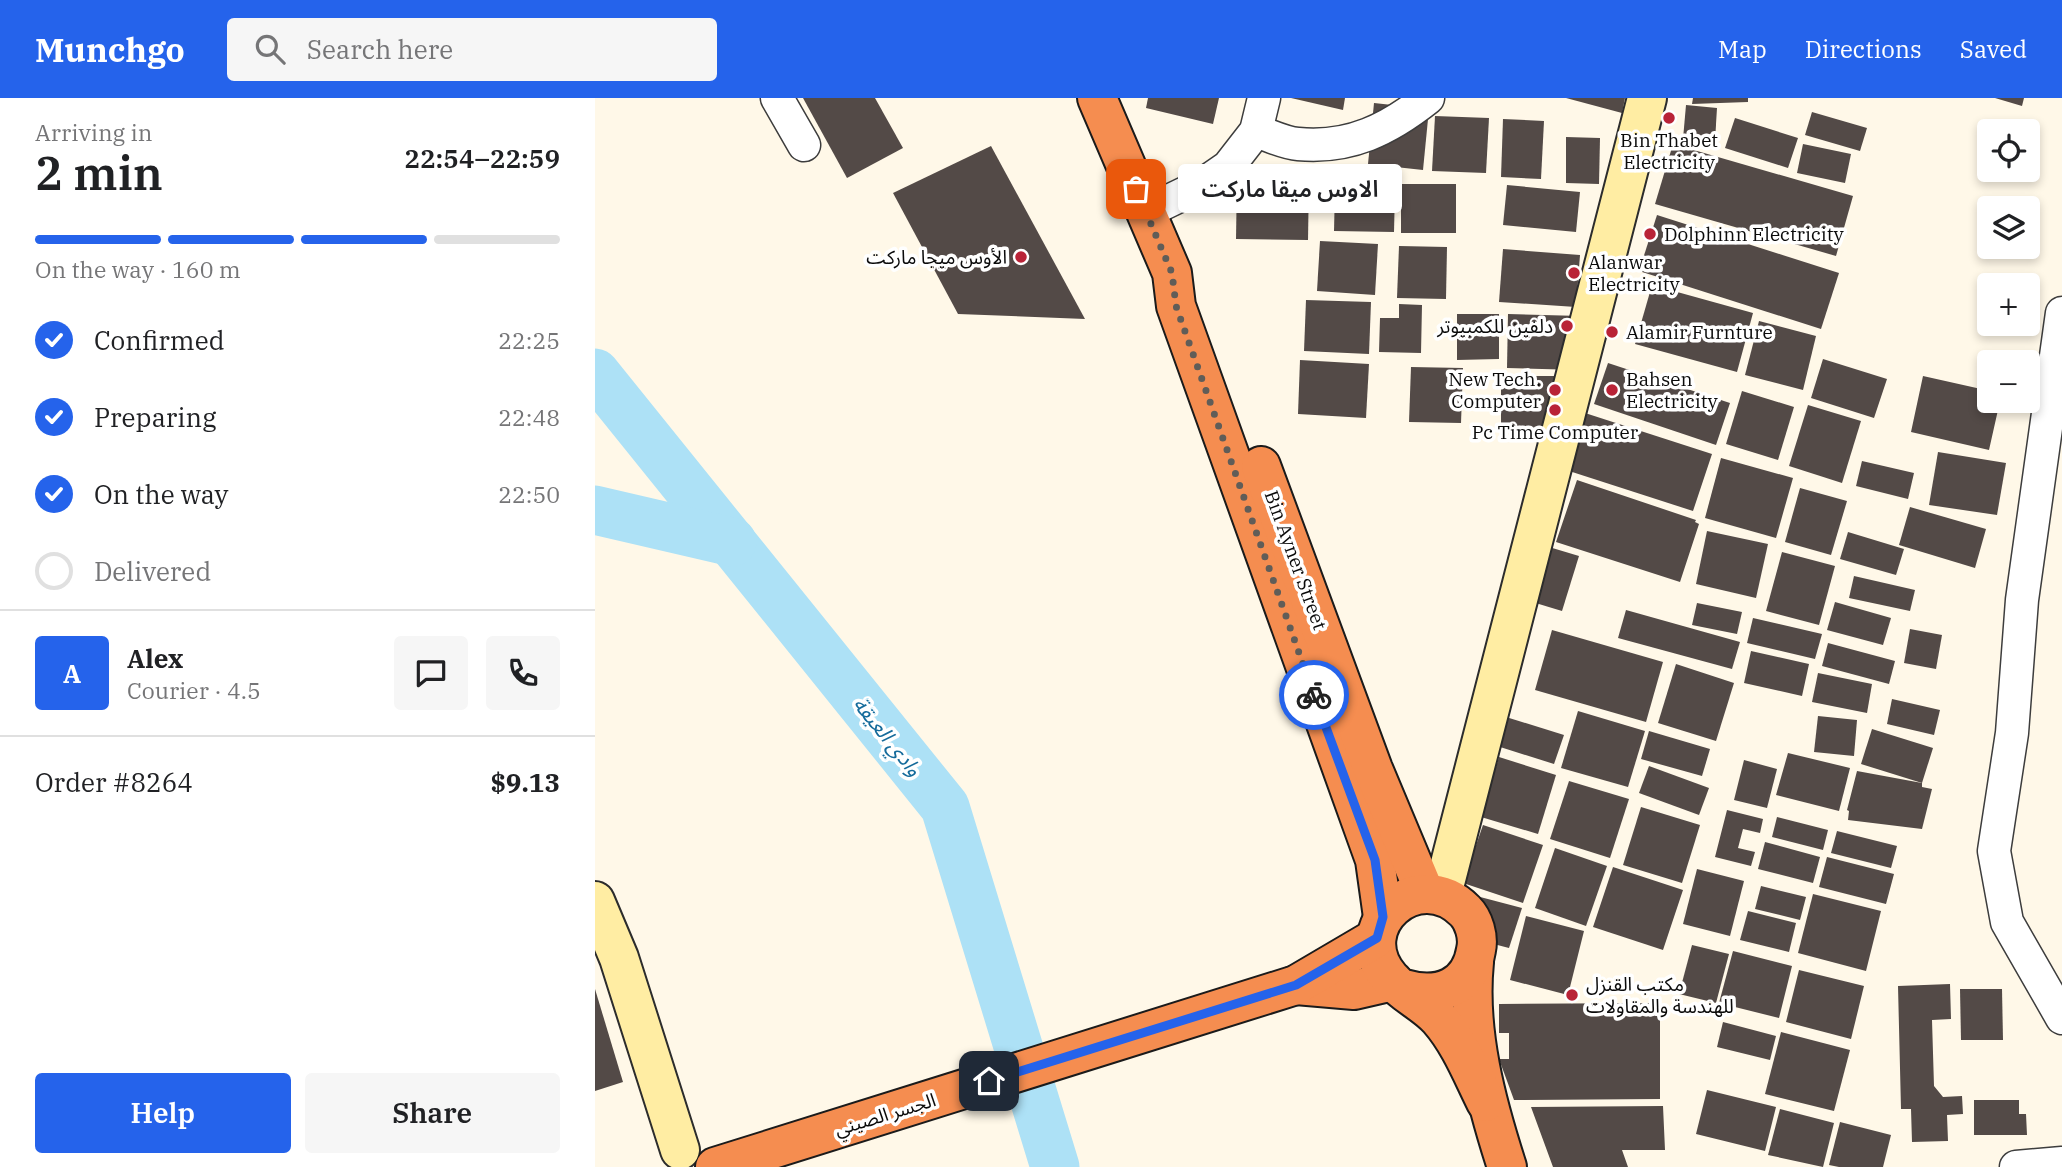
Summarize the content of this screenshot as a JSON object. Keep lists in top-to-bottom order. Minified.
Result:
{"streets":{"highway":["Bin Ayner Street","الجسر الصيني"]},"water":["وادي العيقة"],"places":["Bin Thabet Electricity","الاوس ميقا ماركت","Dolphinn Electricity","الأوس ميجا ماركت","Alanwar Electricity","دلفين للكمبيوتر","Alamir Furnture","New Tech. Computer","Bahsen Electricity","Pc Time Computer","مكتب القنزل للهندسة والمقاولات"],"page":{"header":"Munchgo","search":"Search here","nav":["Map","Directions","Saved"],"heading":["2 min","Arriving in","22:54–22:59"],"panel":["Alex","Courier · 4.5","Order #8264","$9.13"],"map_buttons":["+","−"],"bubble":"الاوس ميقا ماركت","bar":"On the way · 160 m","list":[["Confirmed","22:25"],["Preparing","22:48"],["On the way","22:50"],"Delivered"],"round":"A","buttons":["Help","Share"]}}
